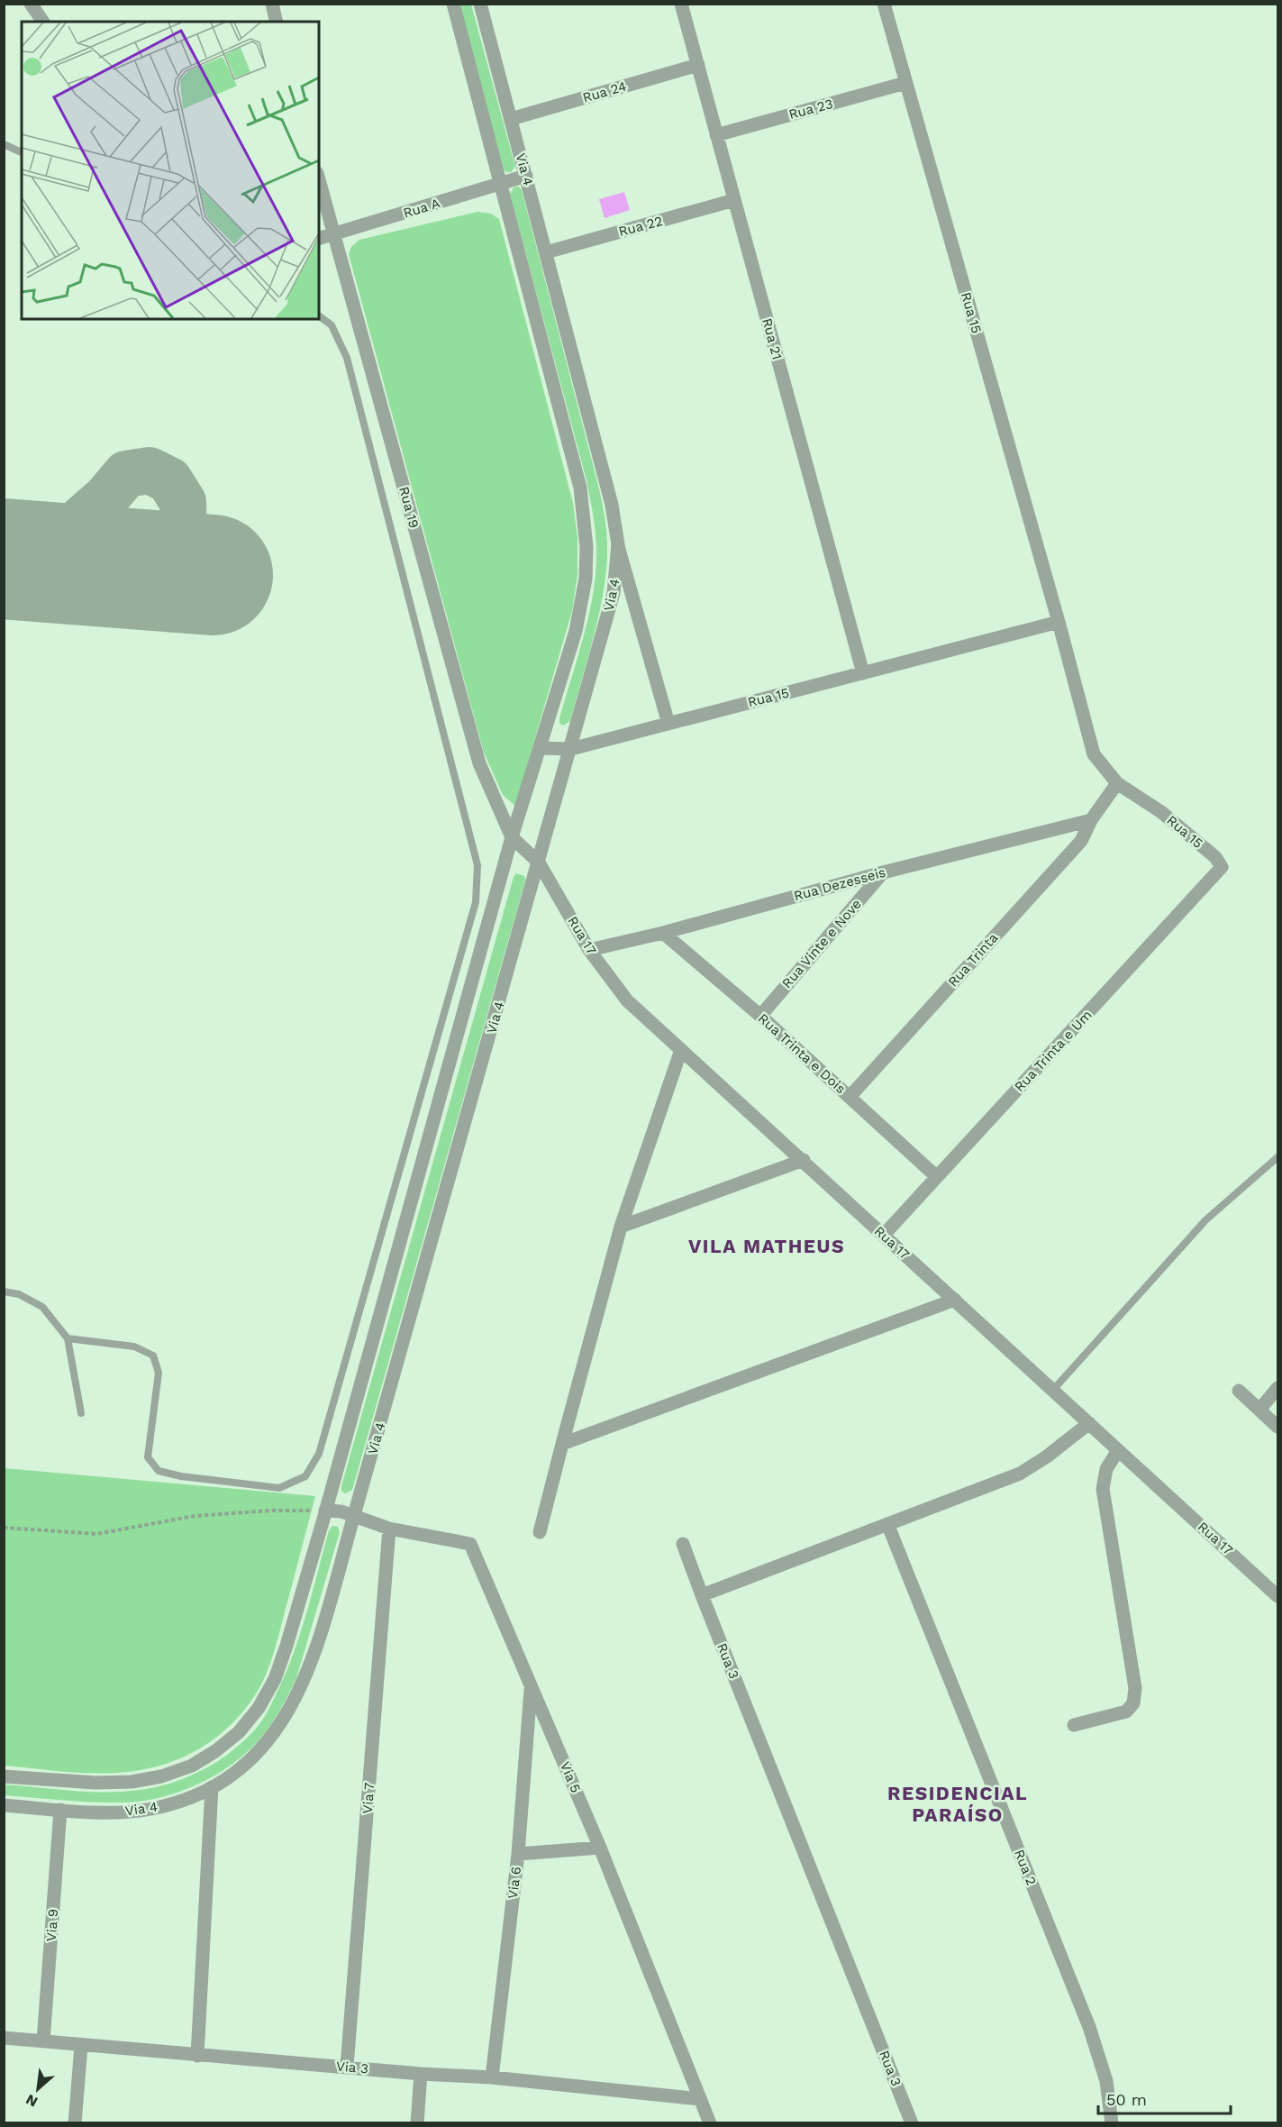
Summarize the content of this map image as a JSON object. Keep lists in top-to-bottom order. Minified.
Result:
{"streets":{"street":["Rua 24","Rua 23","Via 4","Rua A","Rua 22","Rua 15","Rua 21","Rua 19","Rua Dezesseis","Rua 17","Rua Vinte e Nove","Rua Trinta","Rua Trinta e Um","Rua Trinta e Dois","Rua 3","Via 5","Via 7","Rua 2","Via 6","Via 9","Via 3"]},"crossings":[["Rua 24","Via 4"],["Rua 24","Rua 21"],["Rua 23","Rua 15"],["Rua 23","Rua 21"],["Via 4","Rua A"],["Via 4","Rua 22"],["Via 4","Rua 15"],["Via 4","Rua 19"],["Via 4","Rua 17"],["Via 4","Via 5"],["Via 4","Via 9"],["Rua A","Rua 19"],["Rua 22","Rua 21"],["Rua 15","Rua 21"],["Rua 15","Rua Trinta e Um"],["Rua 19","Rua 17"],["Rua Dezesseis","Rua 17"],["Rua Dezesseis","Rua Vinte e Nove"],["Rua Dezesseis","Rua Trinta"],["Rua Dezesseis","Rua Trinta e Dois"],["Rua 17","Rua Trinta e Um"],["Rua Vinte e Nove","Rua Trinta e Dois"],["Rua Trinta","Rua Trinta e Dois"],["Rua Trinta e Um","Rua Trinta e Dois"],["Via 5","Via 7"],["Via 5","Via 6"],["Via 5","Via 3"],["Via 7","Via 3"],["Via 6","Via 3"],["Via 9","Via 3"]],"districts":["VILA MATHEUS","RESIDENCIAL PARAÍSO"],"scale_bar":"50 m","north":"bottom left"}
